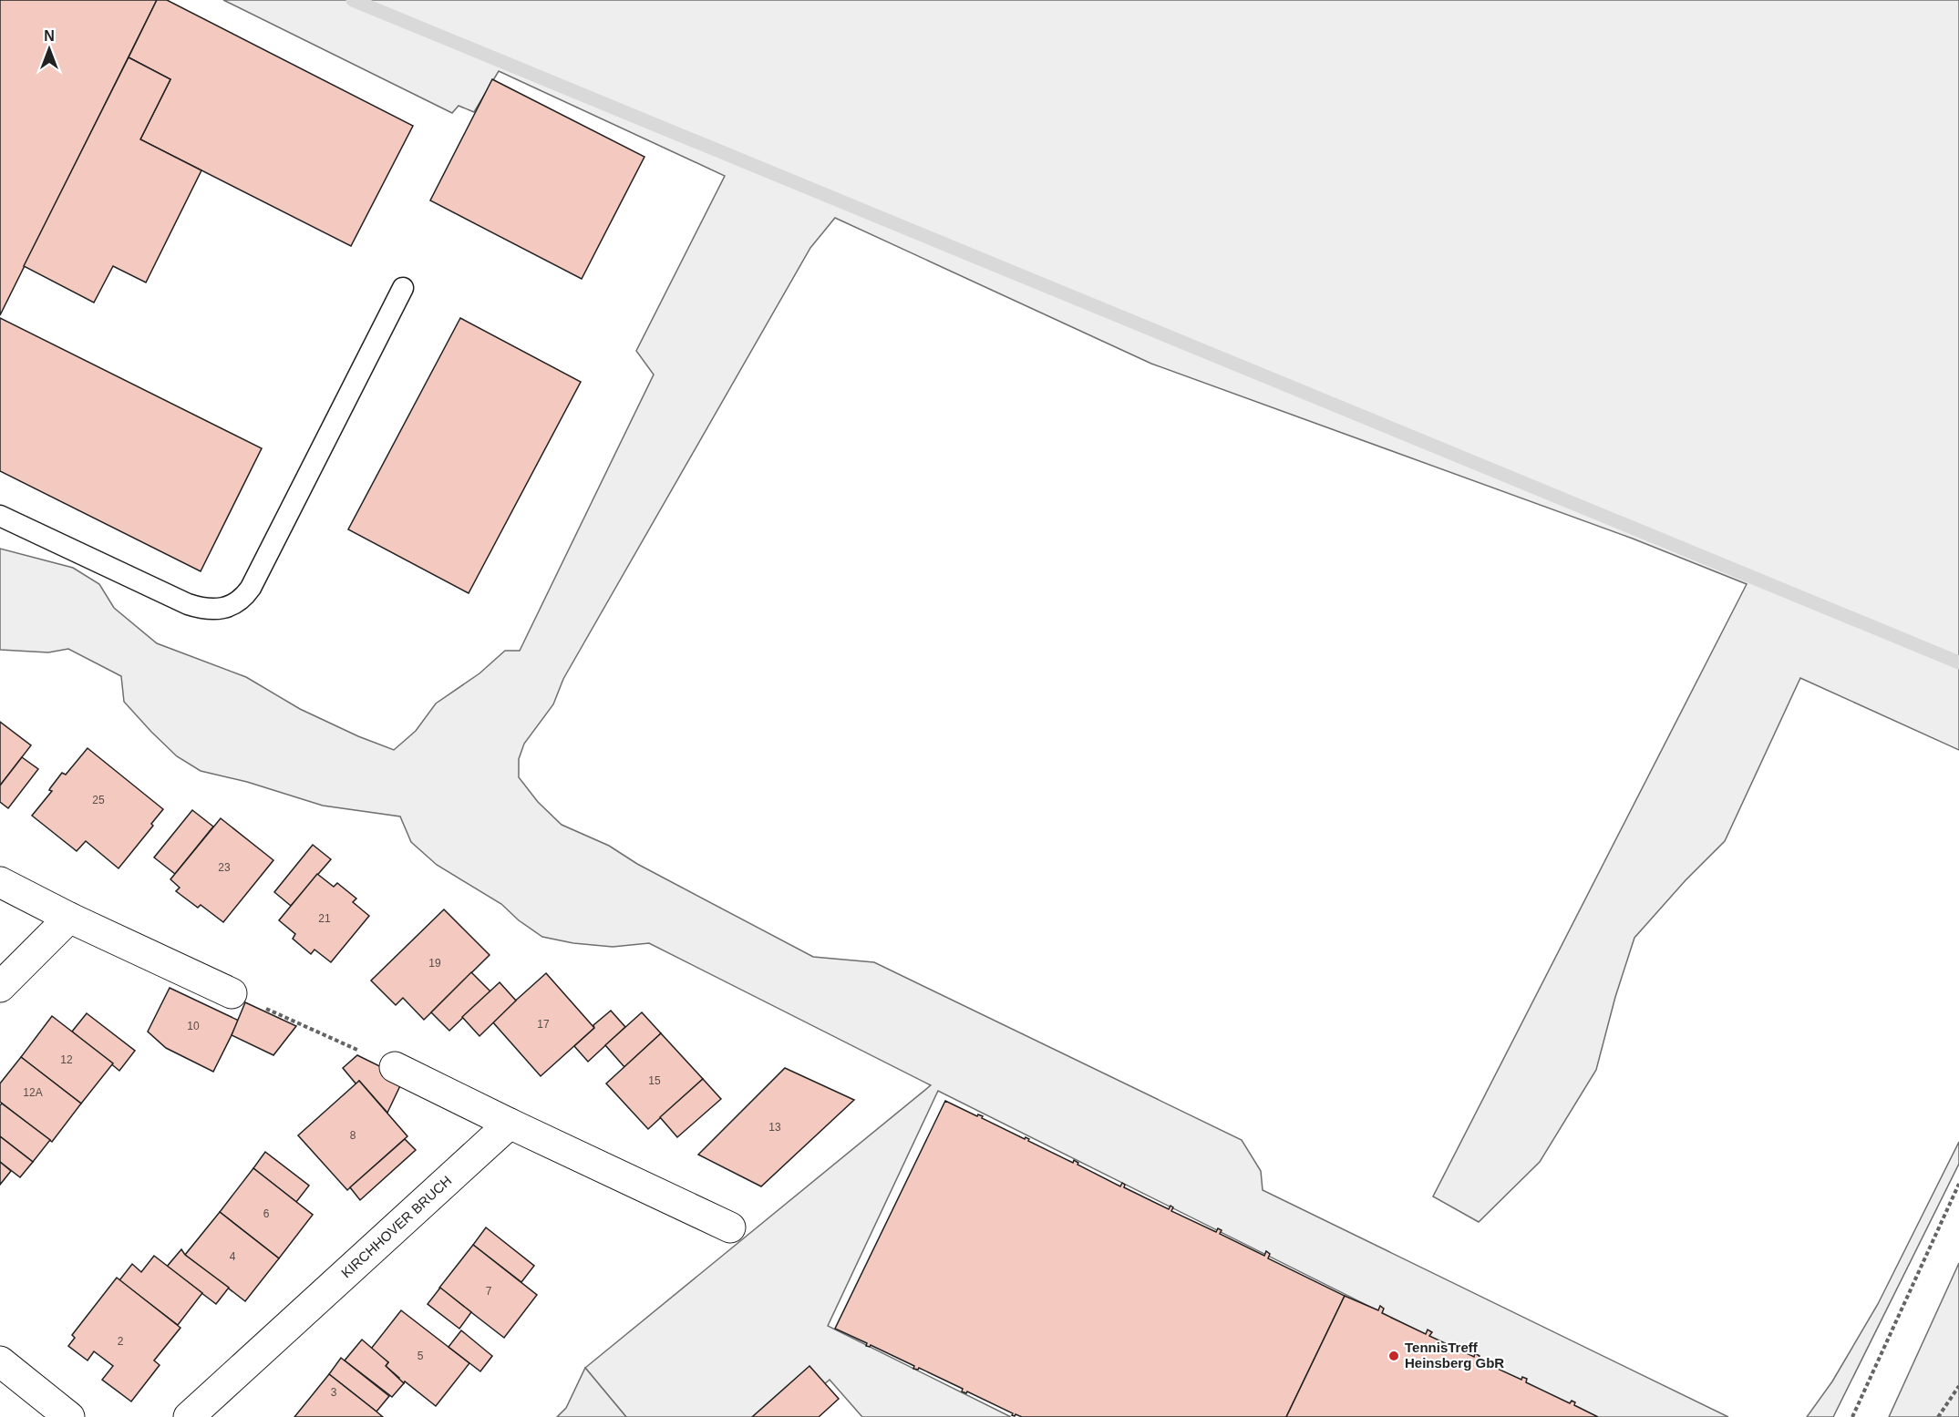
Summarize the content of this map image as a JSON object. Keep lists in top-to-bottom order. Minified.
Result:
{"streets":{"street":["KIRCHHOVER BRUCH"]},"places":["TennisTreff Heinsberg GbR"],"house_numbers":["25","23","21","19","17","10","12","15","12A","13","8","6","4","7","2","5","3"],"north":"top"}
